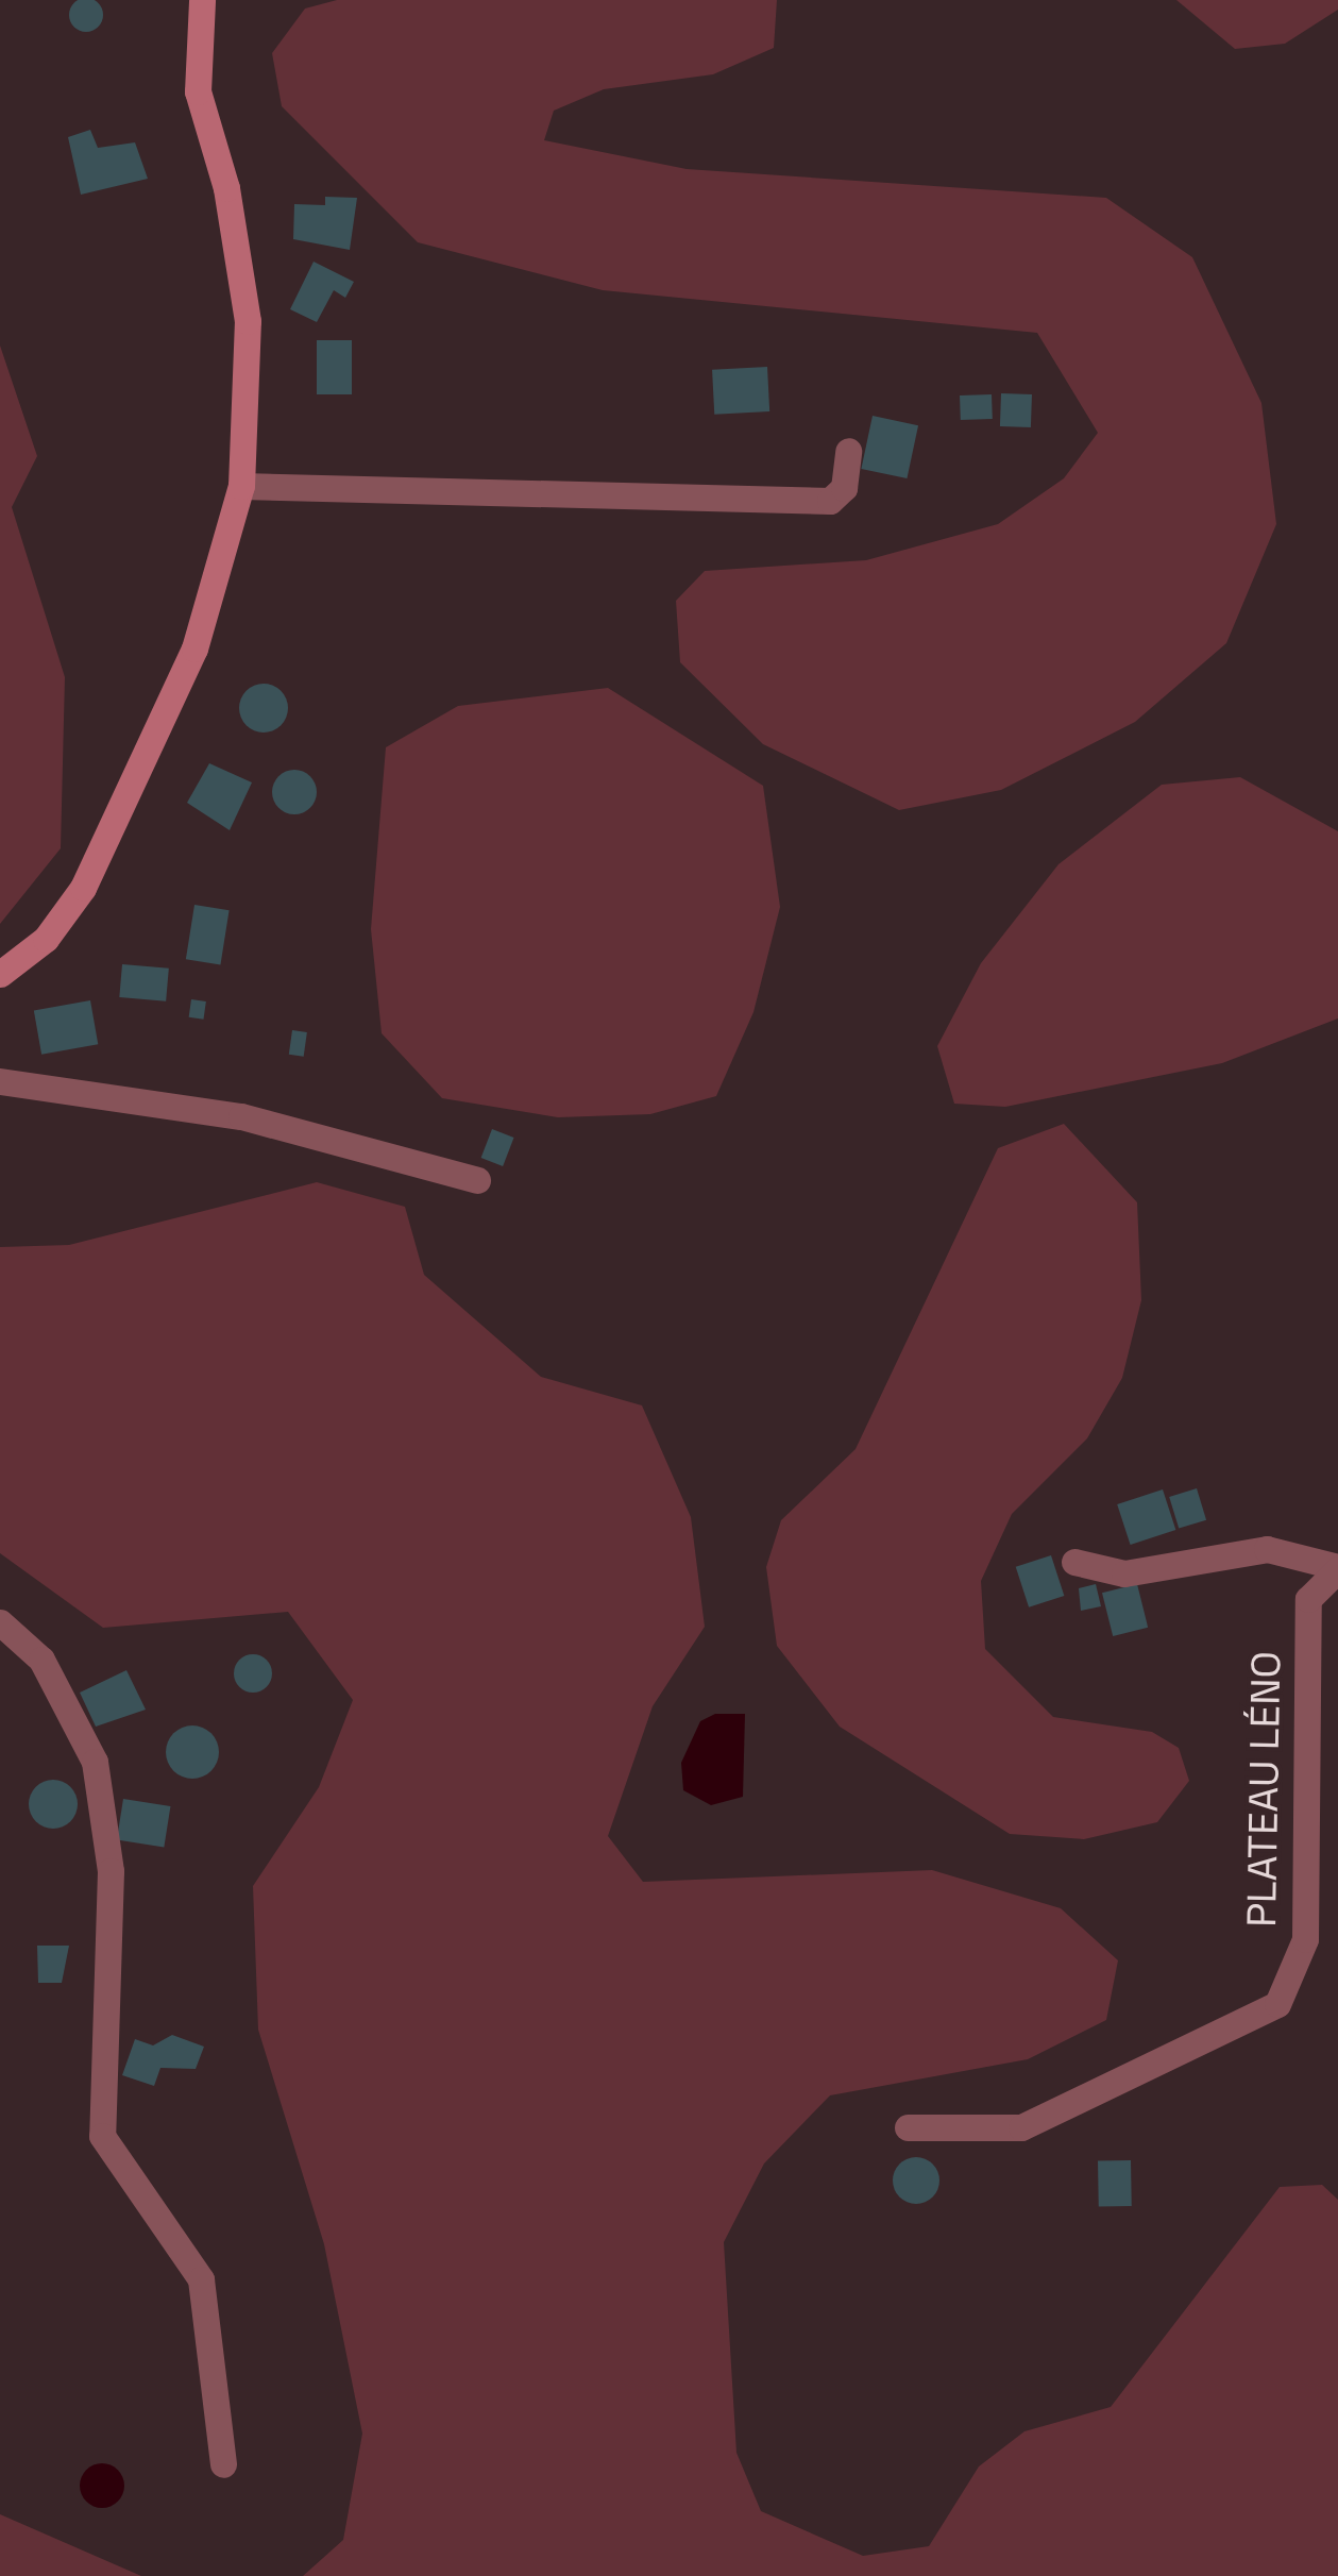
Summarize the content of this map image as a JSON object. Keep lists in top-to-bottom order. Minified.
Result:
{"streets":{"street":["PLATEAU LÉNO"]}}
